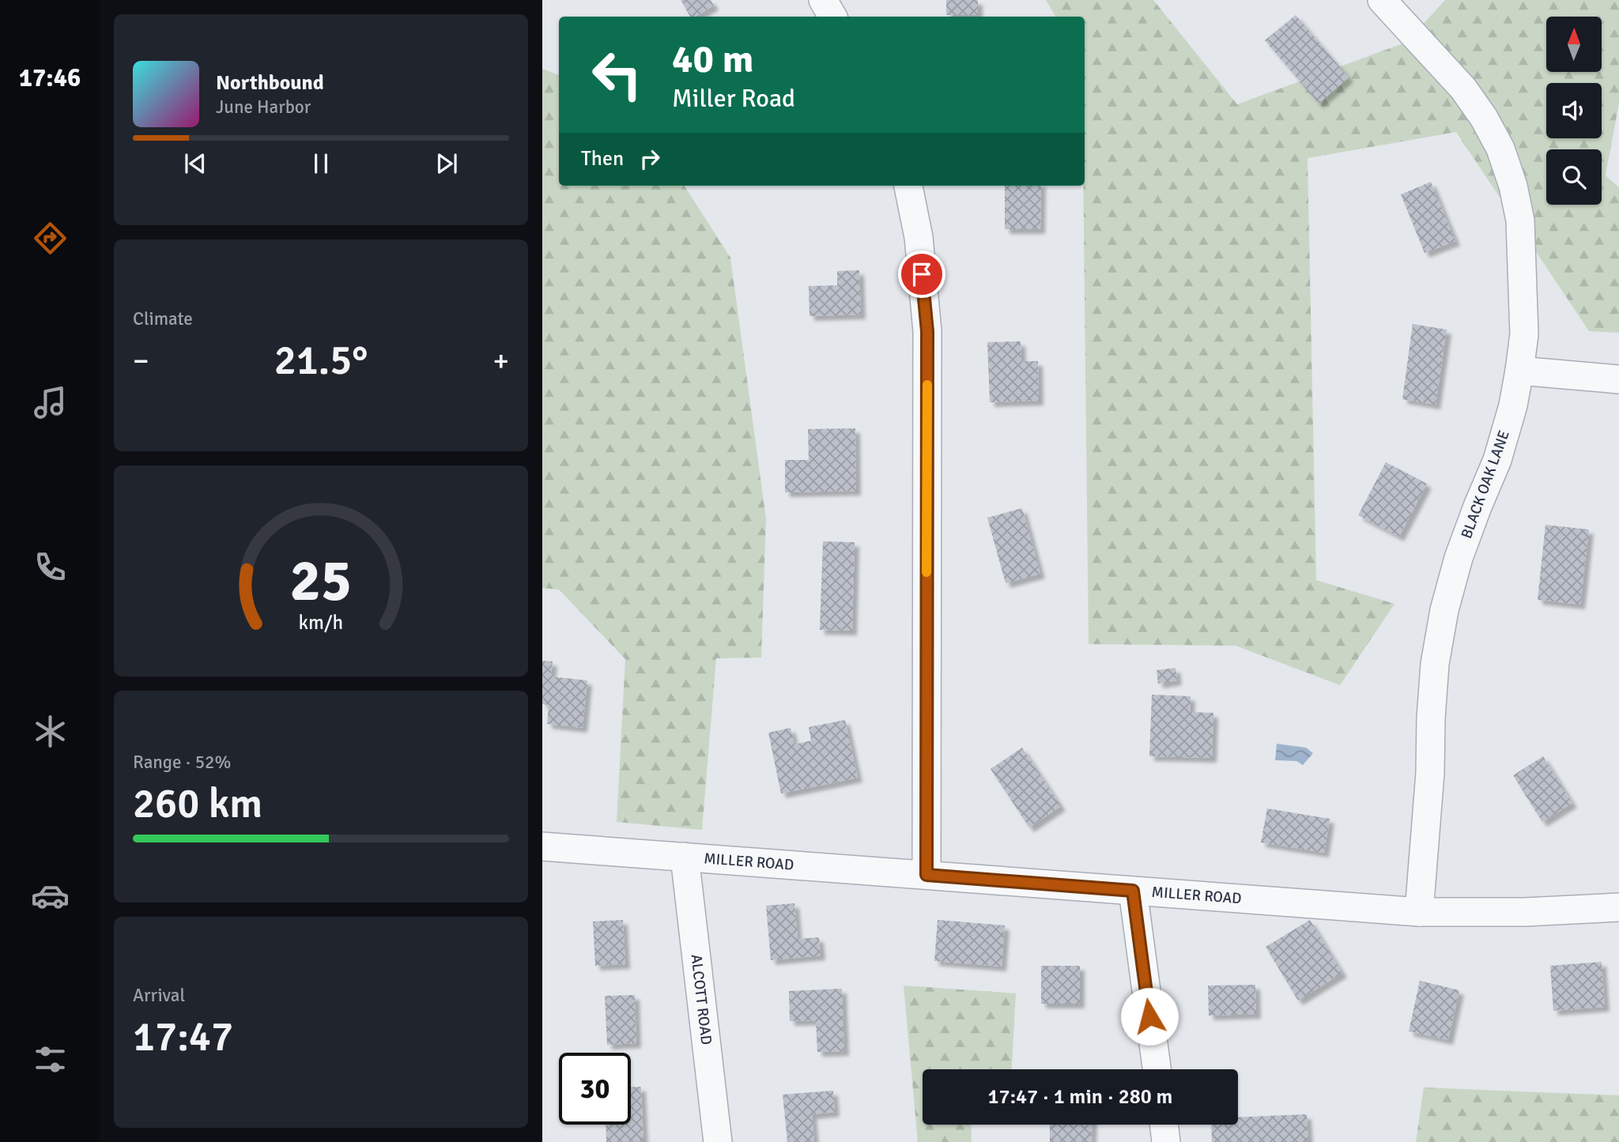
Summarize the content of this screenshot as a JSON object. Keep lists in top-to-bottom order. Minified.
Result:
{"streets":{"street":["BLACK OAK LANE","MILLER ROAD","ALCOTT ROAD"]},"crossings":[["BLACK OAK LANE","MILLER ROAD"],["MILLER ROAD","ALCOTT ROAD"]],"north":"top","page":{"tabs":"17:46","turn":["40 m","Miller Road"],"song":["Northbound","June Harbor"],"then":"Then","tile":["Climate",["Range · 52%","260 km"],["Arrival","17:47"]],"heat":["−","21.5°","+"],"limit":"30","trip":"17:47 · 1 min · 280 m","gauge":["25","km/h"]}}
